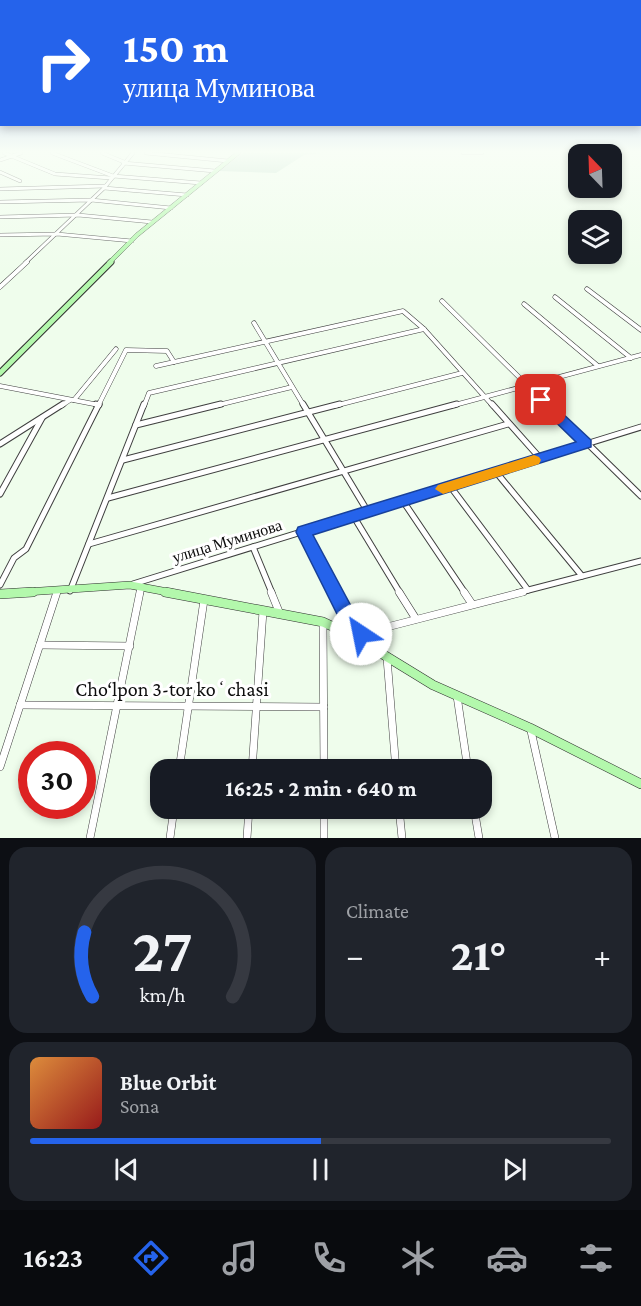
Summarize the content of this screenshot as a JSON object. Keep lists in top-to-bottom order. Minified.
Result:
{"streets":{"street":["улица Муминова","Cho‘lpon 3-tor koʻchasi"]},"north":"top left","page":{"turn":["150 m","улица Муминова"],"limit":"30","trip":"16:25 · 2 min · 640 m","tile":"Climate","heat":["−","21°","+"],"song":["Blue Orbit","Sona"],"tabs":"16:23","gauge":["27","km/h"]}}
